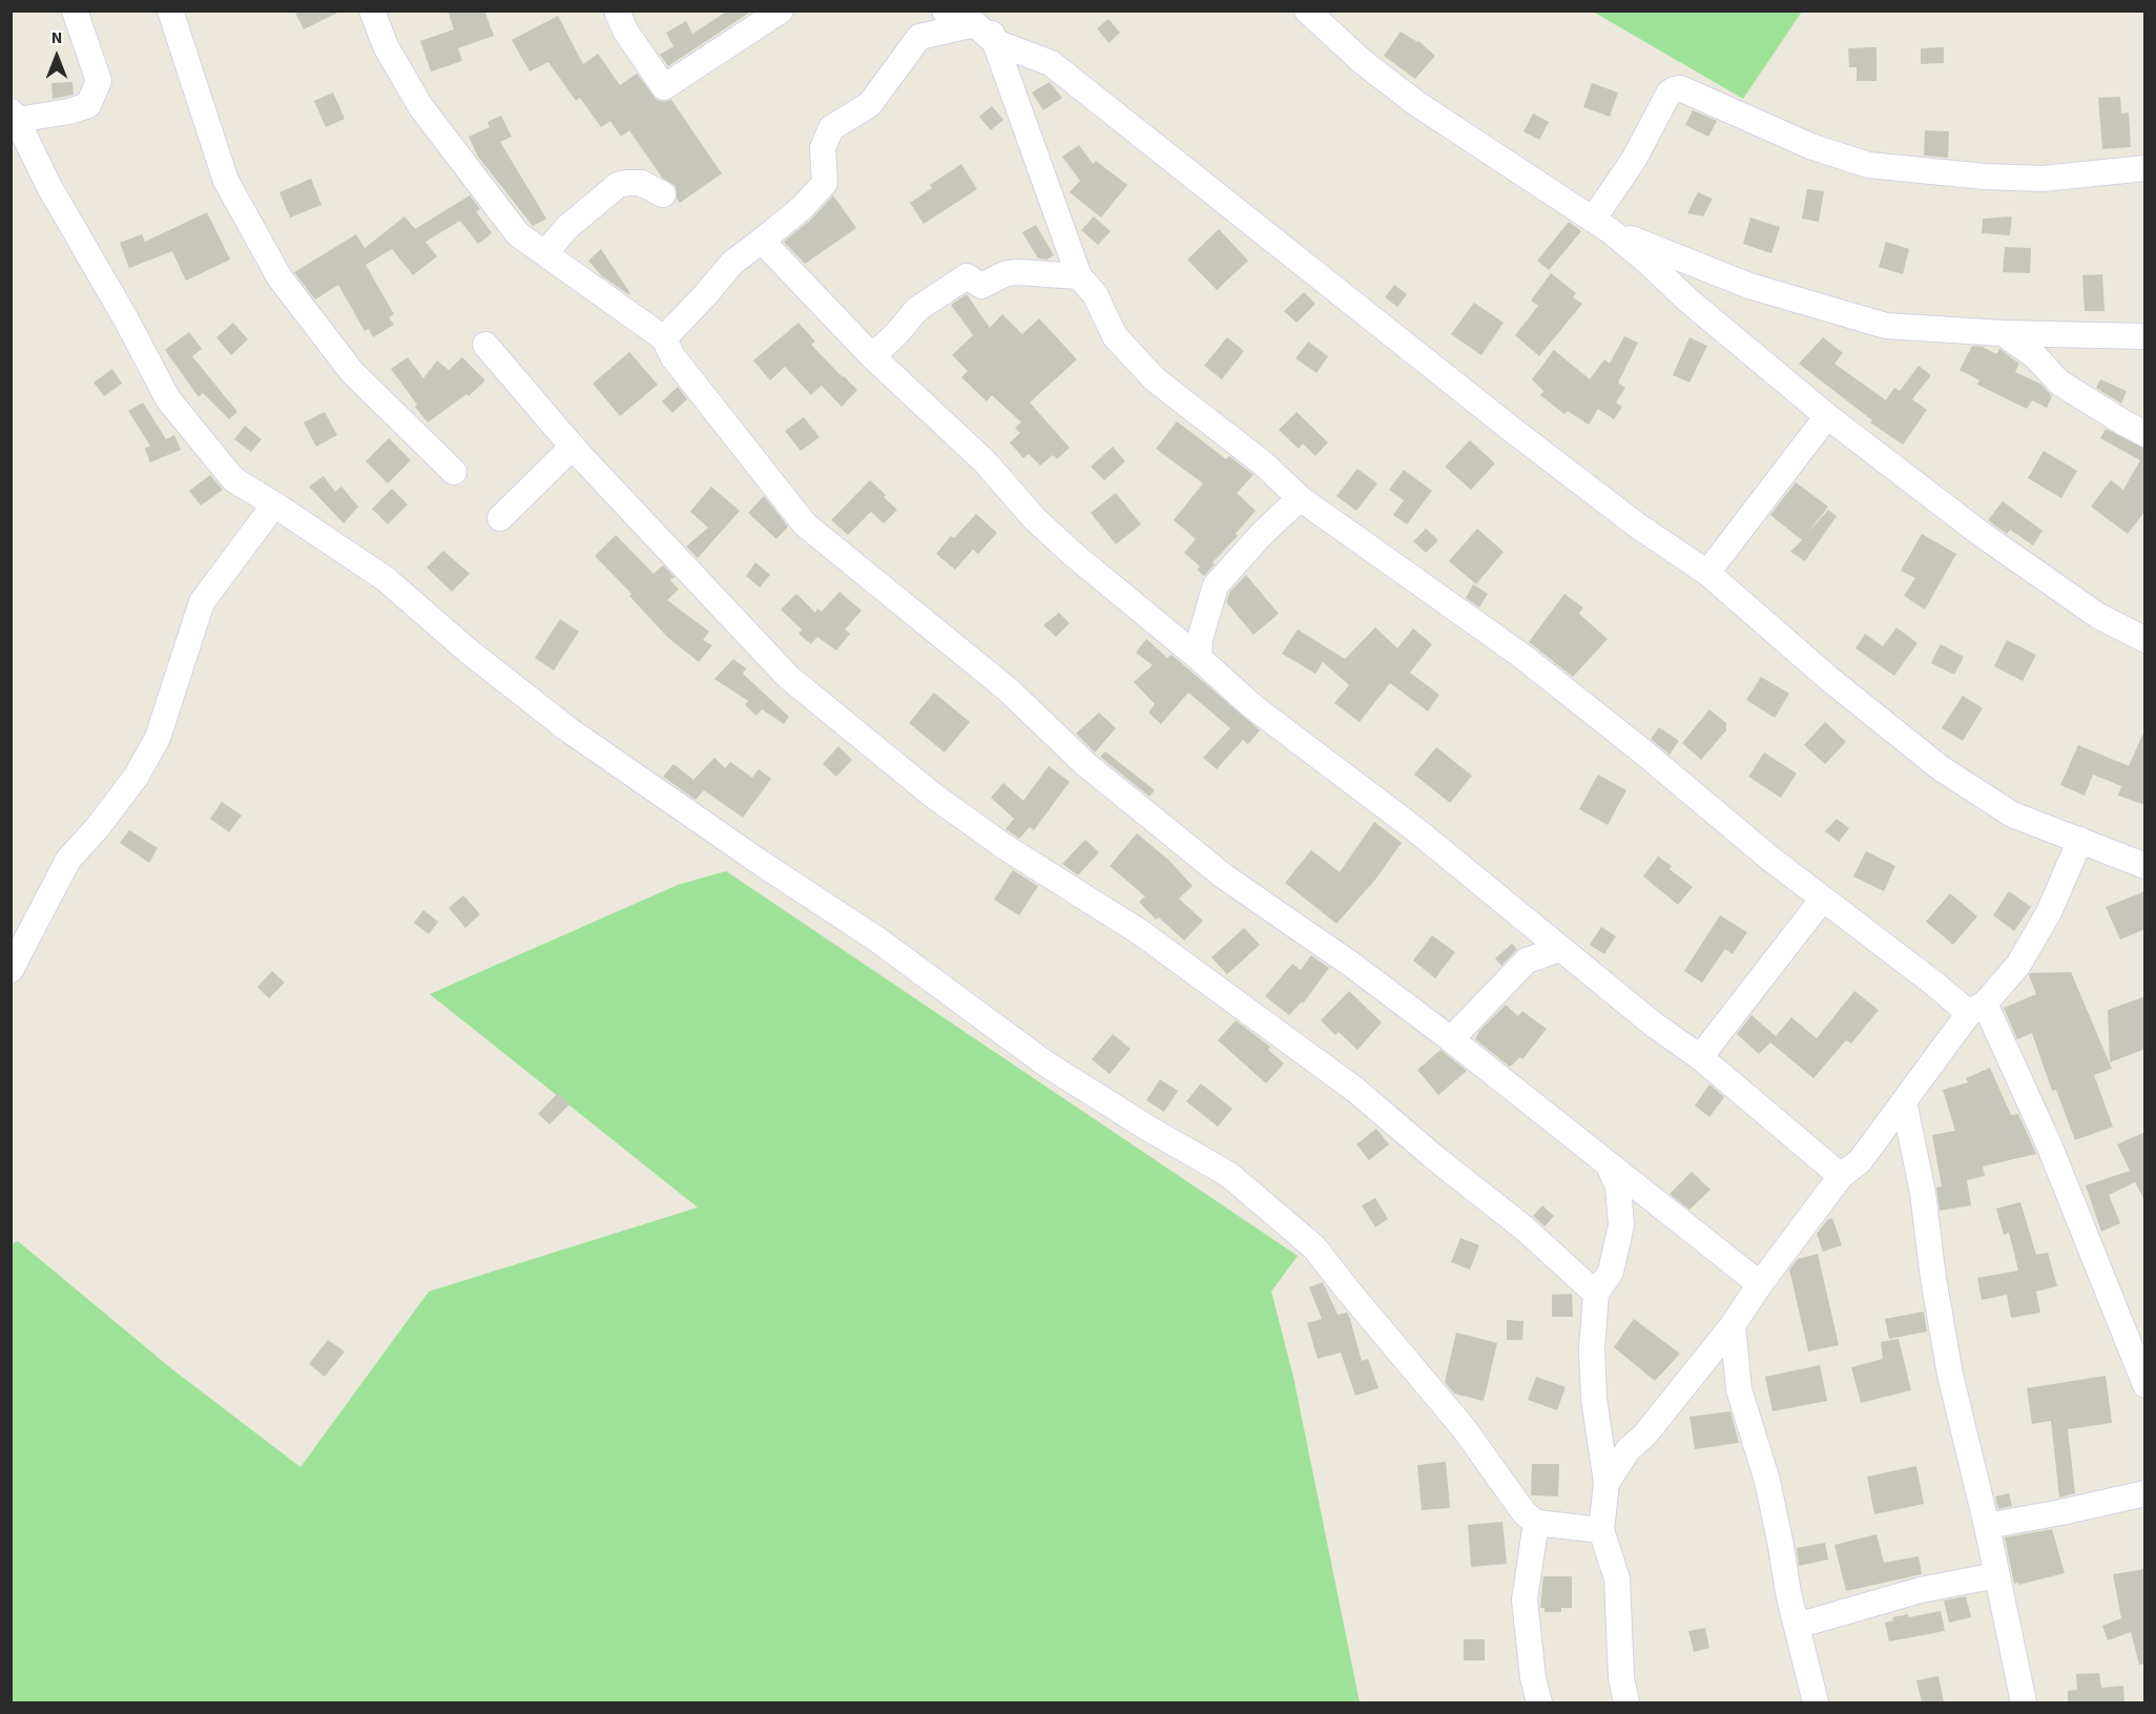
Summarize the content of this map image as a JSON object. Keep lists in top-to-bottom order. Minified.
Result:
{"north":"top"}
